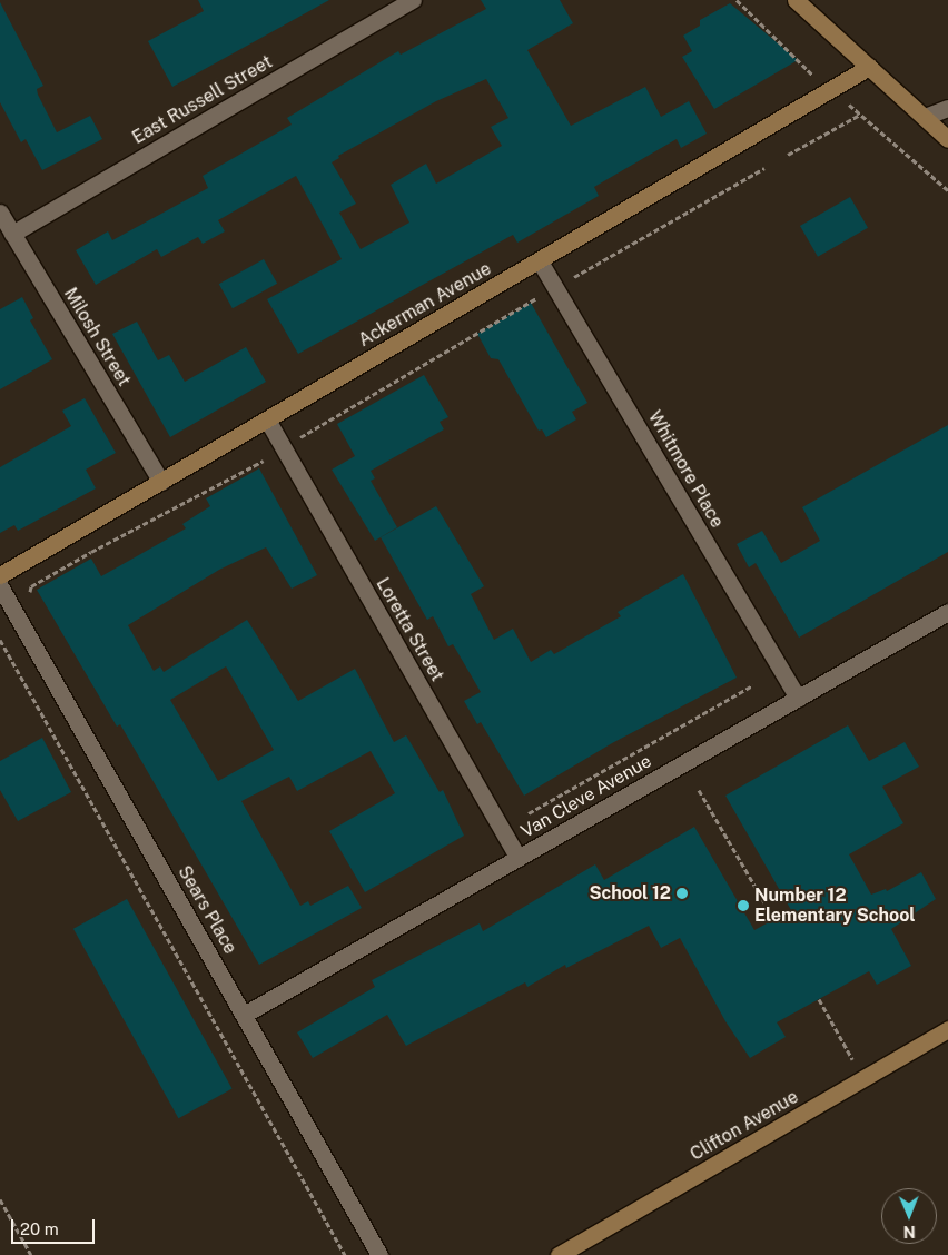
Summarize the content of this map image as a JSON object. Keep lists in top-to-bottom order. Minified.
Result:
{"streets":{"street":["East Russell Street","Ackerman Avenue","Milosh Street","Whitmore Place","Loretta Street","Van Cleve Avenue","Sears Place","Clifton Avenue"]},"crossings":[["East Russell Street","Milosh Street"],["Ackerman Avenue","Milosh Street"],["Ackerman Avenue","Whitmore Place"],["Ackerman Avenue","Loretta Street"],["Whitmore Place","Van Cleve Avenue"],["Loretta Street","Van Cleve Avenue"],["Van Cleve Avenue","Sears Place"]],"places":["School 12","Number 12 Elementary School"],"scale_bar":"20 m","north":"bottom"}
